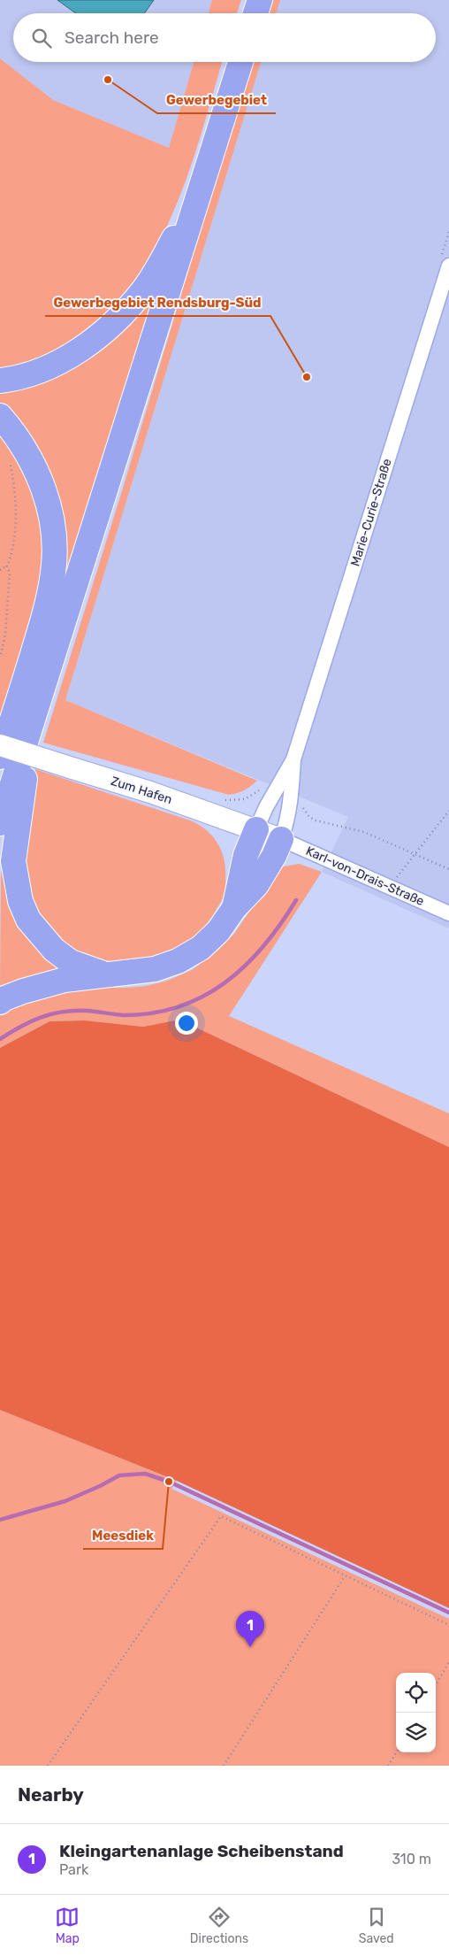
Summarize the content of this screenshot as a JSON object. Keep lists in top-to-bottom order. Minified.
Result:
{"streets":{"main road":["Zum Hafen"],"street":["Marie-Curie-Straße","Karl-von-Drais-Straße"]},"crossings":[["Marie-Curie-Straße","Zum Hafen"],["Marie-Curie-Straße","Karl-von-Drais-Straße"],["Zum Hafen","Karl-von-Drais-Straße"]],"places":["Gewerbegebiet","Gewerbegebiet Rendsburg-Süd","Meesdiek"],"page":{"search":"Search here","pins":"1","heading":"Nearby","list":[{"mark":"1","name":"Kleingartenanlage Scheibenstand","note":"Park","value":"310 m"}],"nav":["Map","Directions","Saved"]}}
